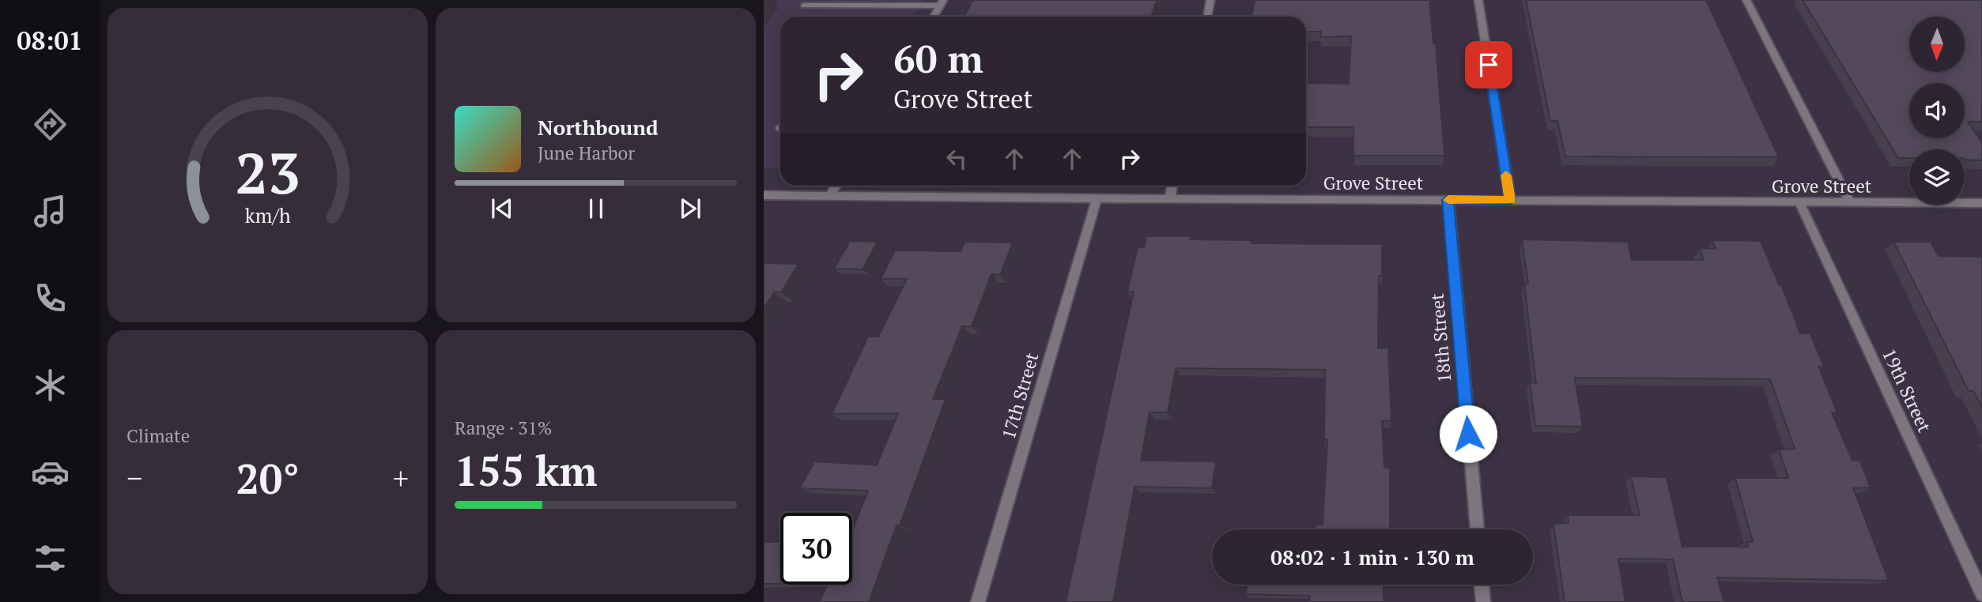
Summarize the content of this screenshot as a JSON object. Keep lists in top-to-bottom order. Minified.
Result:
{"streets":{"street":["Grove Street","18th Street","19th Street","17th Street"]},"crossings":[["Grove Street","18th Street"],["Grove Street","19th Street"],["Grove Street","17th Street"]],"north":"bottom","page":{"tabs":"08:01","turn":["60 m","Grove Street"],"song":["Northbound","June Harbor"],"tile":["Climate",["Range · 31%","155 km"]],"heat":["−","20°","+"],"limit":"30","trip":"08:02 · 1 min · 130 m","gauge":["23","km/h"]}}
